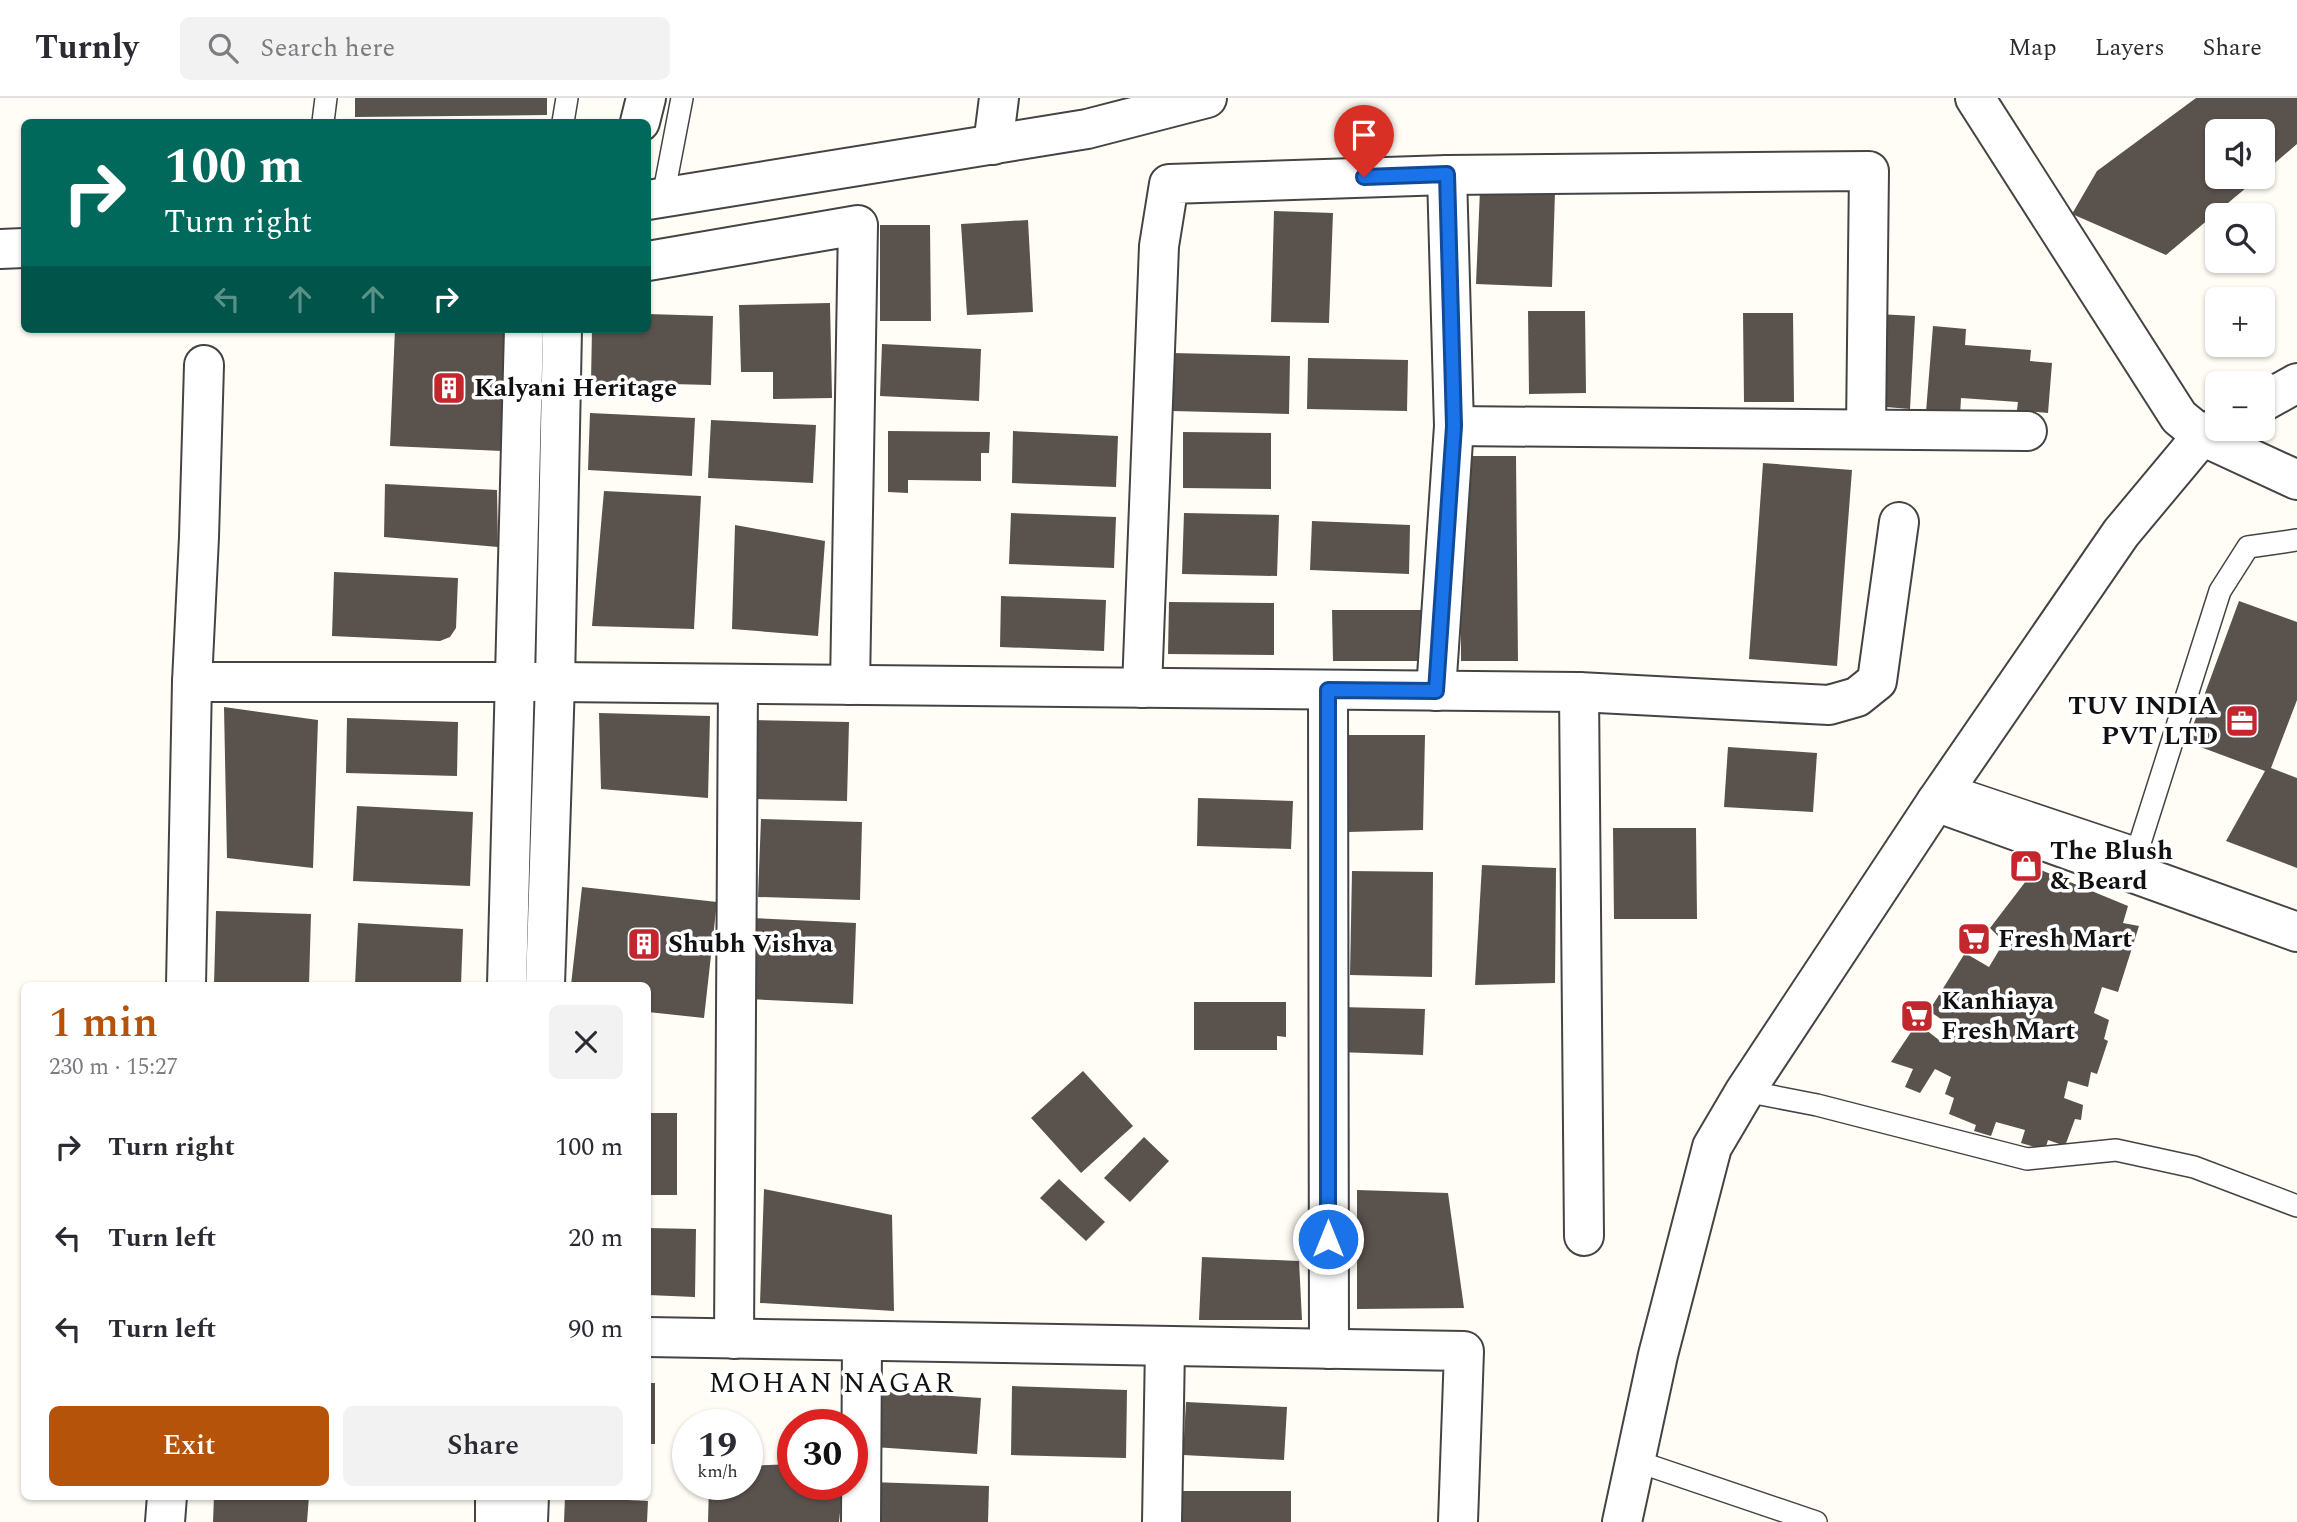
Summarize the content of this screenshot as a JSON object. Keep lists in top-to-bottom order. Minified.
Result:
{"districts":["MOHAN NAGAR"],"places":{"building":["Kalyani Heritage","Shubh Vishva"],"office":["TUV INDIA PVT LTD"],"shop":["The Blush & Beard"],"supermarket":["Fresh Mart","Kanhiaya Fresh Mart"]},"page":{"header":"Turnly","search":"Search here","nav":["Map","Layers","Share"],"map_buttons":["+","−"],"turn":["100 m","Turn right"],"heading":["1 min","230 m · 15:27"],"list":[{"name":"Turn right","value":"100 m"},{"name":"Turn left","value":"20 m"},{"name":"Turn left","value":"90 m"}],"buttons":["Exit","Share"],"speed":"19 km/h","limit":"30"}}
